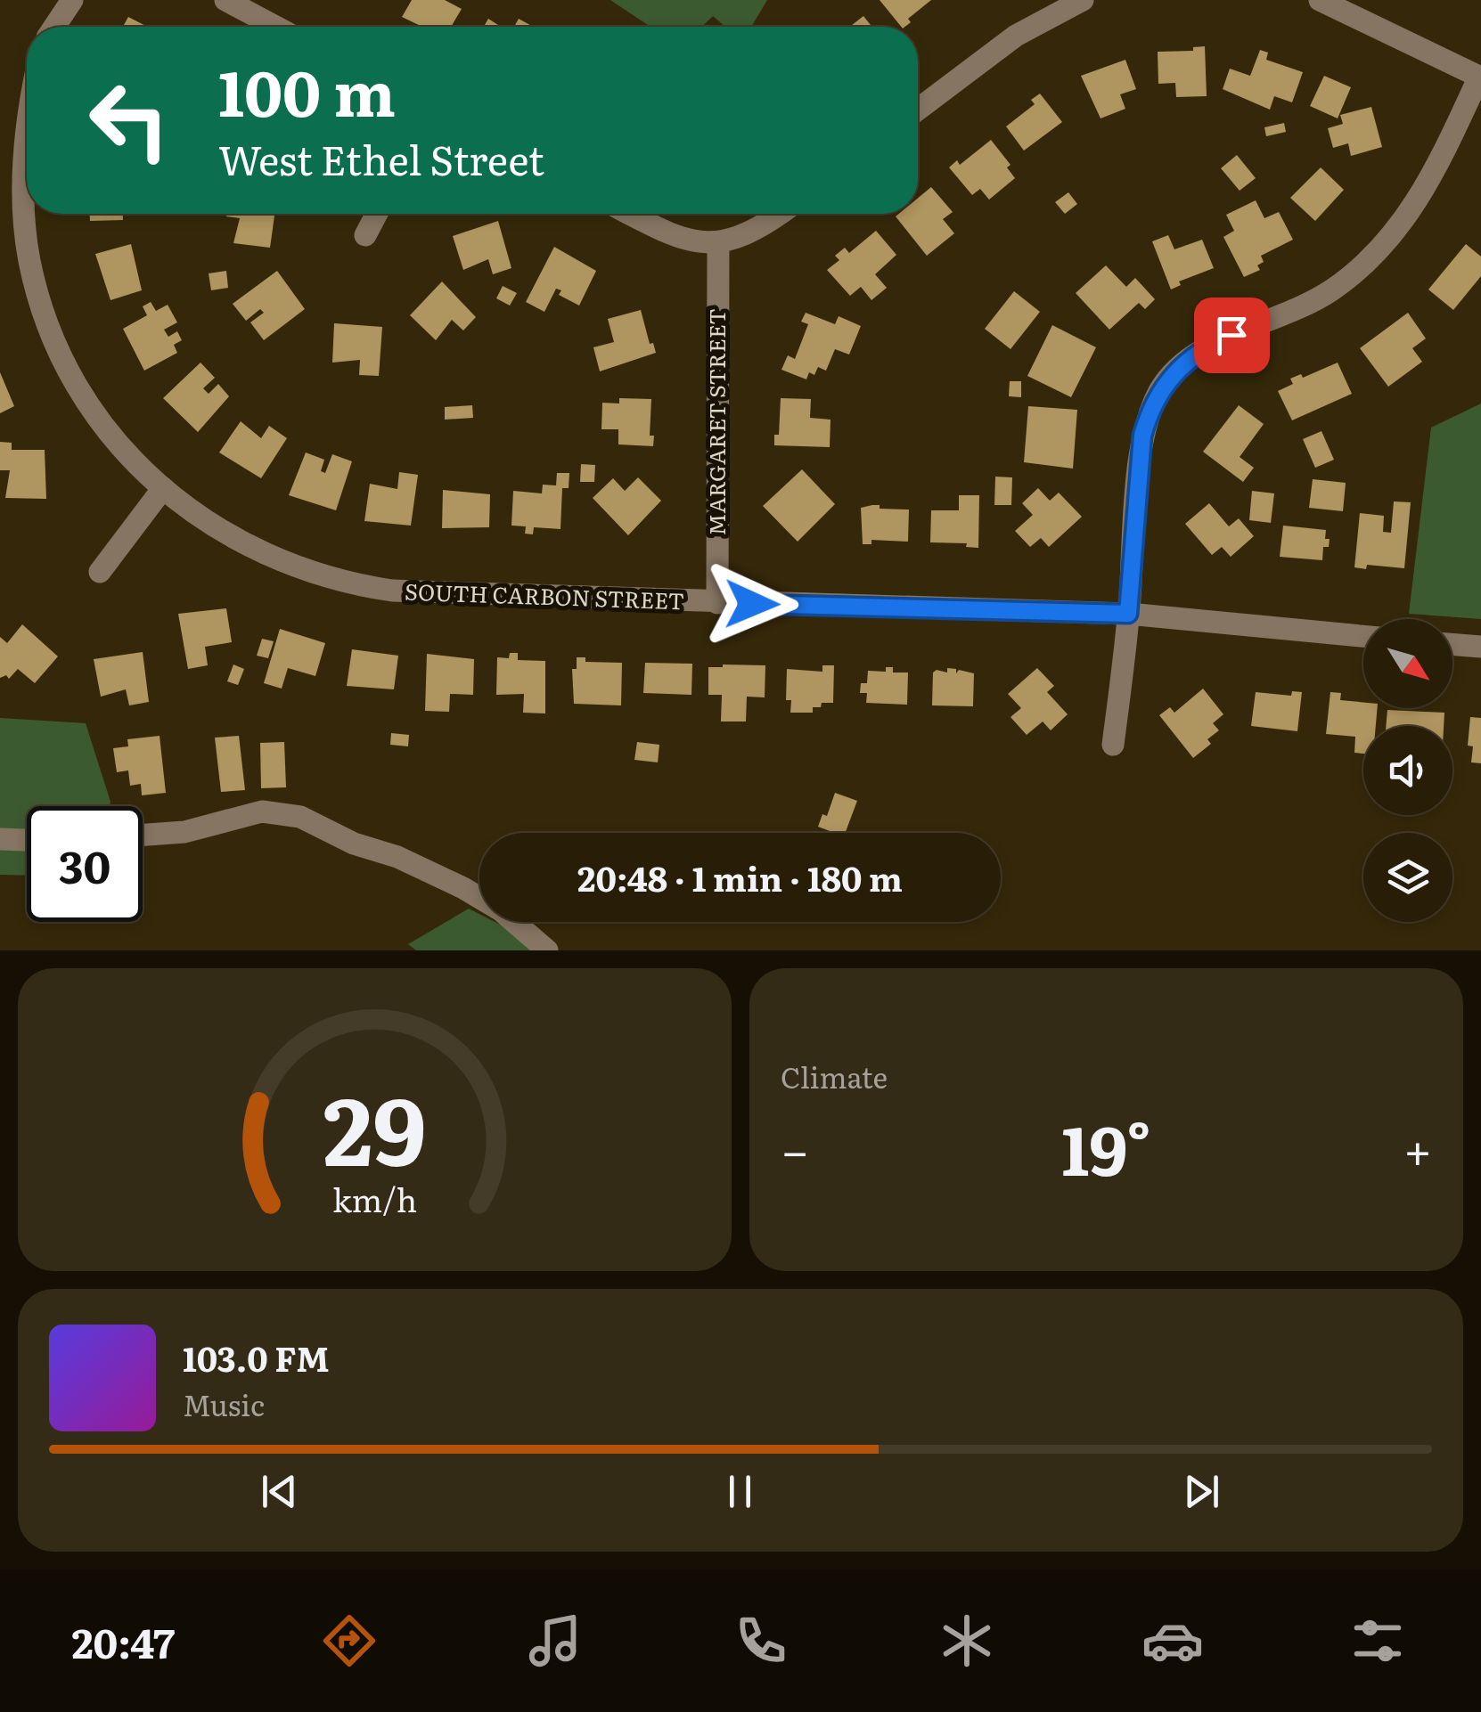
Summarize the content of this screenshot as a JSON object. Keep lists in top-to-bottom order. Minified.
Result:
{"streets":{"street":["MARGARET STREET","SOUTH CARBON STREET"]},"crossings":[["MARGARET STREET","SOUTH CARBON STREET"]],"north":"bottom right","page":{"turn":["100 m","West Ethel Street"],"limit":"30","trip":"20:48 · 1 min · 180 m","tile":"Climate","heat":["−","19°","+"],"song":["103.0 FM","Music"],"tabs":"20:47","gauge":["29","km/h"]}}
